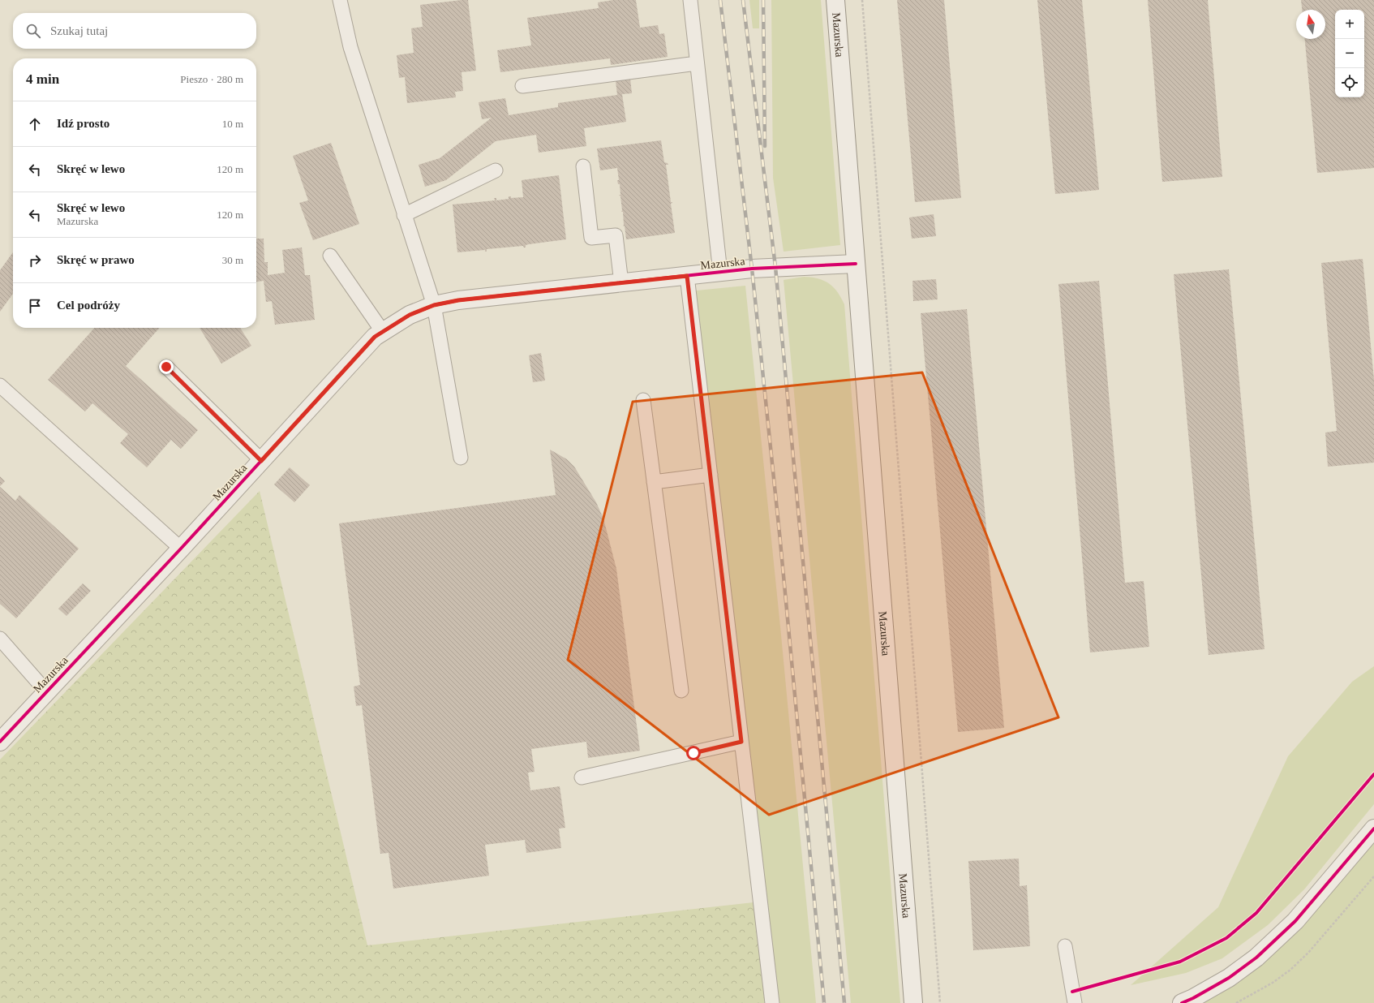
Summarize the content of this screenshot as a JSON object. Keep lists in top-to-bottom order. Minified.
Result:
{"streets":{"street":["Mazurska"]},"north":"top","page":{"map_buttons":["+","−"],"search":"Szukaj tutaj","heading":["4 min","Pieszo · 280 m"],"list":[["Idź prosto","10 m"],["Skręć w lewo","120 m"],["Skręć w lewo","Mazurska","120 m"],["Skręć w prawo","30 m"],"Cel podróży"]}}
